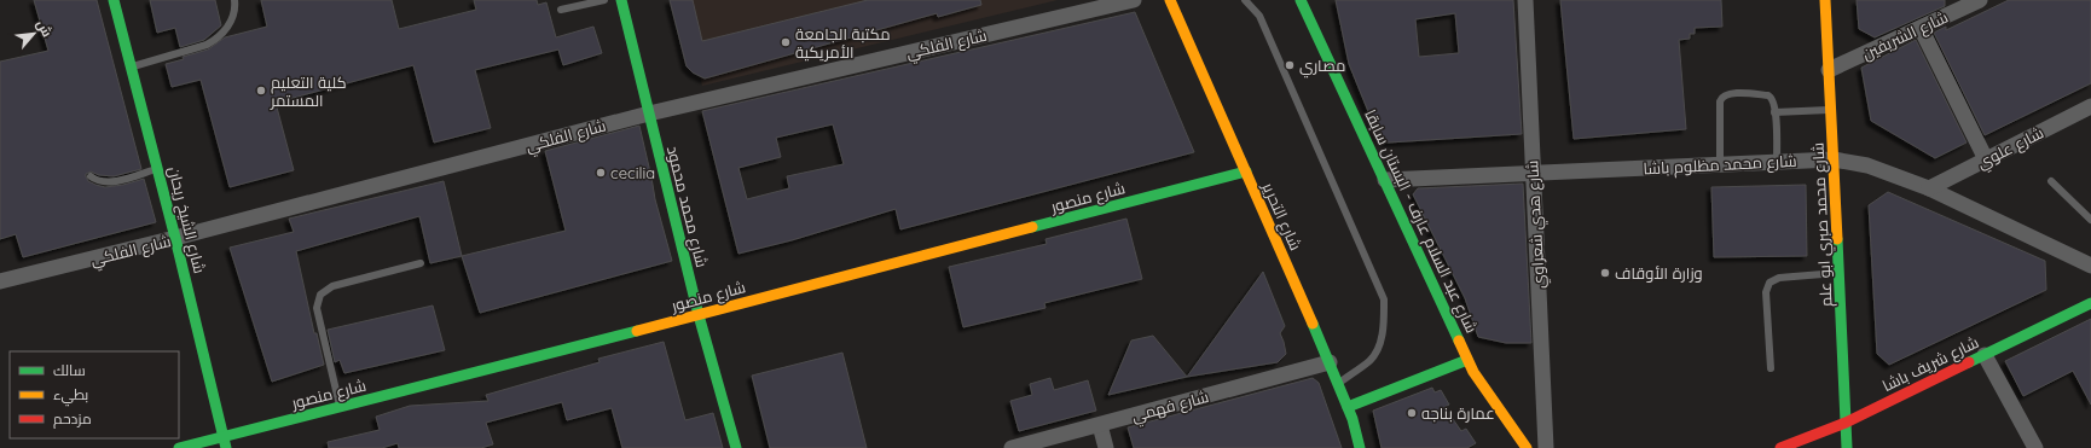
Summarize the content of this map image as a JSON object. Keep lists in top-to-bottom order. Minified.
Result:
{"streets":{"street":["شارع الشريفين","شارع الفلكي","شارع علوي","شارع محمد مظلوم باشا","شارع منصور","شارع محمد محمود","شارع التحرير","شارع الشيخ ريحان","شارع عبد السلام عارف - البستان سابقا","شارع هدي شعراوي","شارع محمد صبري ابو علم","شارع شريف باشا","شارع فهمي"]},"crossings":[["شارع الشريفين","شارع محمد صبري ابو علم"],["شارع الفلكي","شارع محمد محمود"],["شارع الفلكي","شارع الشيخ ريحان"],["شارع علوي","شارع محمد مظلوم باشا"],["شارع محمد مظلوم باشا","شارع عبد السلام عارف - البستان سابقا"],["شارع محمد مظلوم باشا","شارع هدي شعراوي"],["شارع محمد مظلوم باشا","شارع محمد صبري ابو علم"],["شارع منصور","شارع محمد محمود"],["شارع منصور","شارع التحرير"],["شارع منصور","شارع الشيخ ريحان"],["شارع التحرير","شارع فهمي"],["شارع محمد صبري ابو علم","شارع شريف باشا"]],"places":["مكتبة الجامعة الأمريكية","مصاري","كلية التعليم المستمر","cecilia","وزارة الأوقاف","عمارة بناجه"],"legend":["سالك","بطيء","مزدحم"],"north":"top right"}
